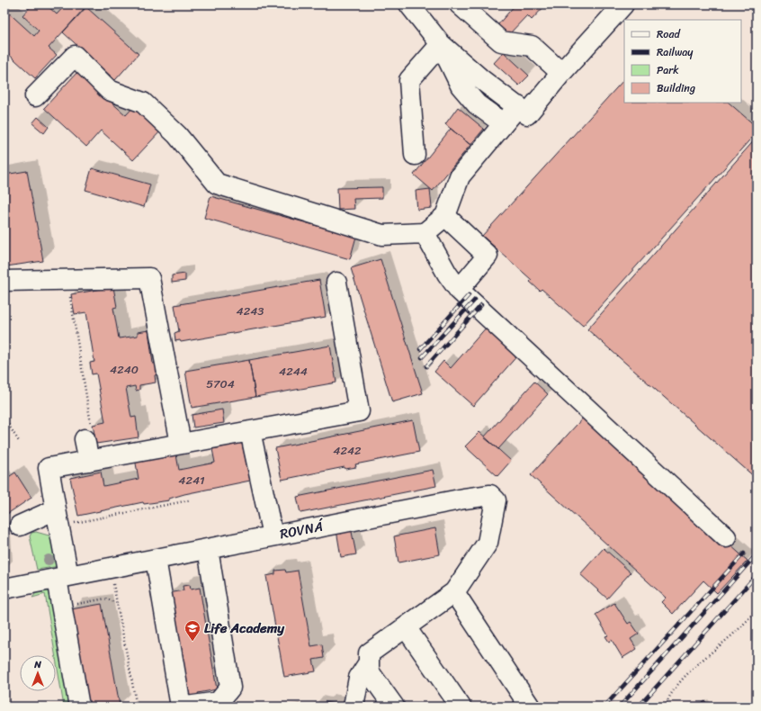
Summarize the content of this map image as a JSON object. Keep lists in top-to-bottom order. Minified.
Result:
{"streets":{"street":["ROVNÁ"]},"places":{"school or university":["Life Academy"]},"house_numbers":["4243","4240","4244","5704","4242","4241"],"legend":["Road","Railway","Park","Building"],"north":"top"}
